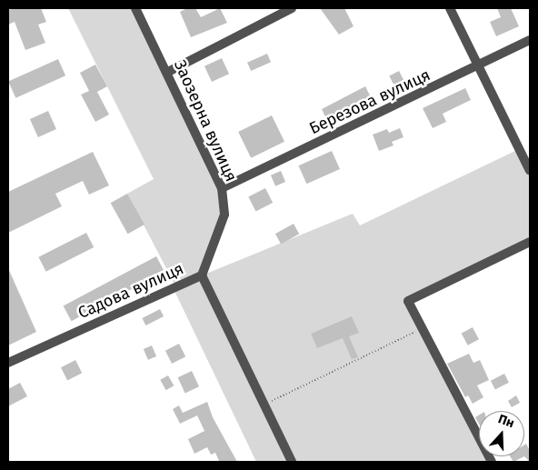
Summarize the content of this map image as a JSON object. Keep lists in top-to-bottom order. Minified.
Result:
{"streets":{"street":["Березова вулиця","Заозерна вулиця","Садова вулиця"]},"crossings":[["Березова вулиця","Заозерна вулиця"],["Заозерна вулиця","Садова вулиця"]],"north":"top"}
